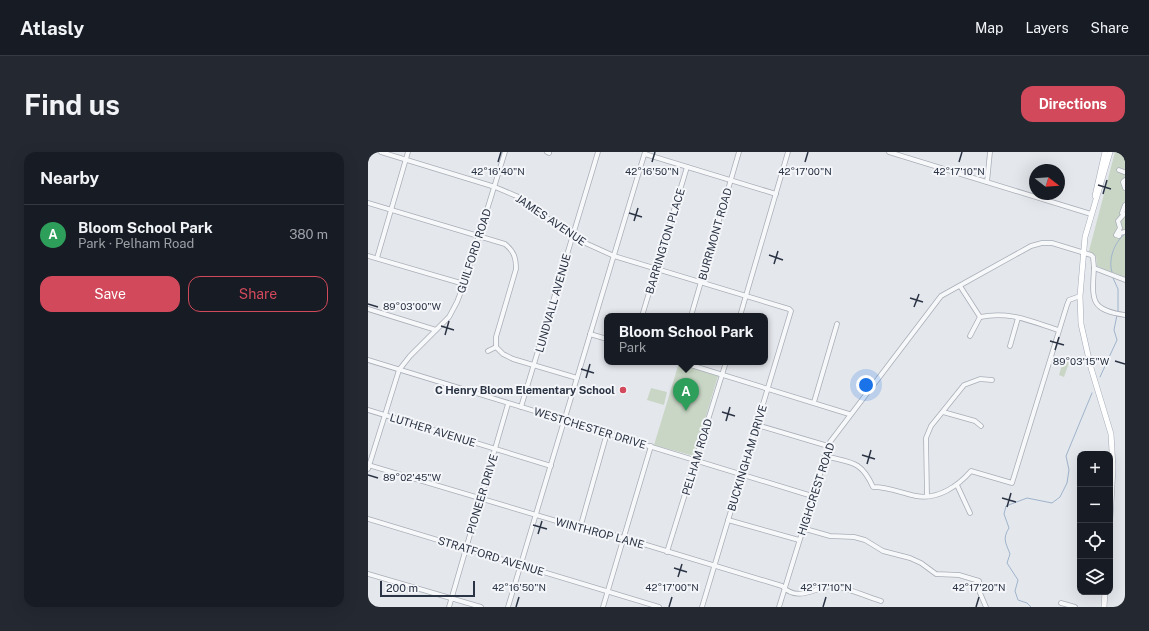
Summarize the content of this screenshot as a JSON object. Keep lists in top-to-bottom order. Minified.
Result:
{"streets":{"street":["JAMES AVENUE","BURRMONT ROAD","BARRINGTON PLACE","GUILFORD ROAD","LUNDVALL AVENUE","WESTCHESTER DRIVE","LUTHER AVENUE","PELHAM ROAD","BUCKINGHAM DRIVE","HIGHCREST ROAD","PIONEER DRIVE","WINTHROP LANE","STRATFORD AVENUE"]},"crossings":[["JAMES AVENUE","BURRMONT ROAD"],["JAMES AVENUE","BARRINGTON PLACE"],["JAMES AVENUE","GUILFORD ROAD"],["JAMES AVENUE","LUNDVALL AVENUE"],["JAMES AVENUE","BUCKINGHAM DRIVE"],["GUILFORD ROAD","WESTCHESTER DRIVE"],["GUILFORD ROAD","LUTHER AVENUE"],["GUILFORD ROAD","WINTHROP LANE"],["LUNDVALL AVENUE","WESTCHESTER DRIVE"],["WESTCHESTER DRIVE","PELHAM ROAD"],["WESTCHESTER DRIVE","BUCKINGHAM DRIVE"],["WESTCHESTER DRIVE","HIGHCREST ROAD"],["WESTCHESTER DRIVE","PIONEER DRIVE"],["LUTHER AVENUE","PIONEER DRIVE"],["PELHAM ROAD","WINTHROP LANE"],["BUCKINGHAM DRIVE","WINTHROP LANE"],["HIGHCREST ROAD","WINTHROP LANE"],["PIONEER DRIVE","WINTHROP LANE"],["PIONEER DRIVE","STRATFORD AVENUE"]],"places":["C Henry Bloom Elementary School"],"scale_bar":"200 m","north":"right","page":{"header":"Atlasly","nav":["Map","Layers","Share"],"buttons":["Directions",["Save","Share"]],"title":"Find us","heading":"Nearby","list":[{"mark":"A","name":"Bloom School Park","note":"Park · Pelham Road","value":"380 m"}],"popup":["Bloom School Park","Park"],"pins":"A","map_buttons":["+","−"],"scale":"200 m"},"coordinates":["42°16'40\"N","42°16'50\"N","42°17'00\"N","42°17'10\"N","89°03'00\"W","89°03'15\"W","89°02'45\"W","42°17'20\"N"]}
